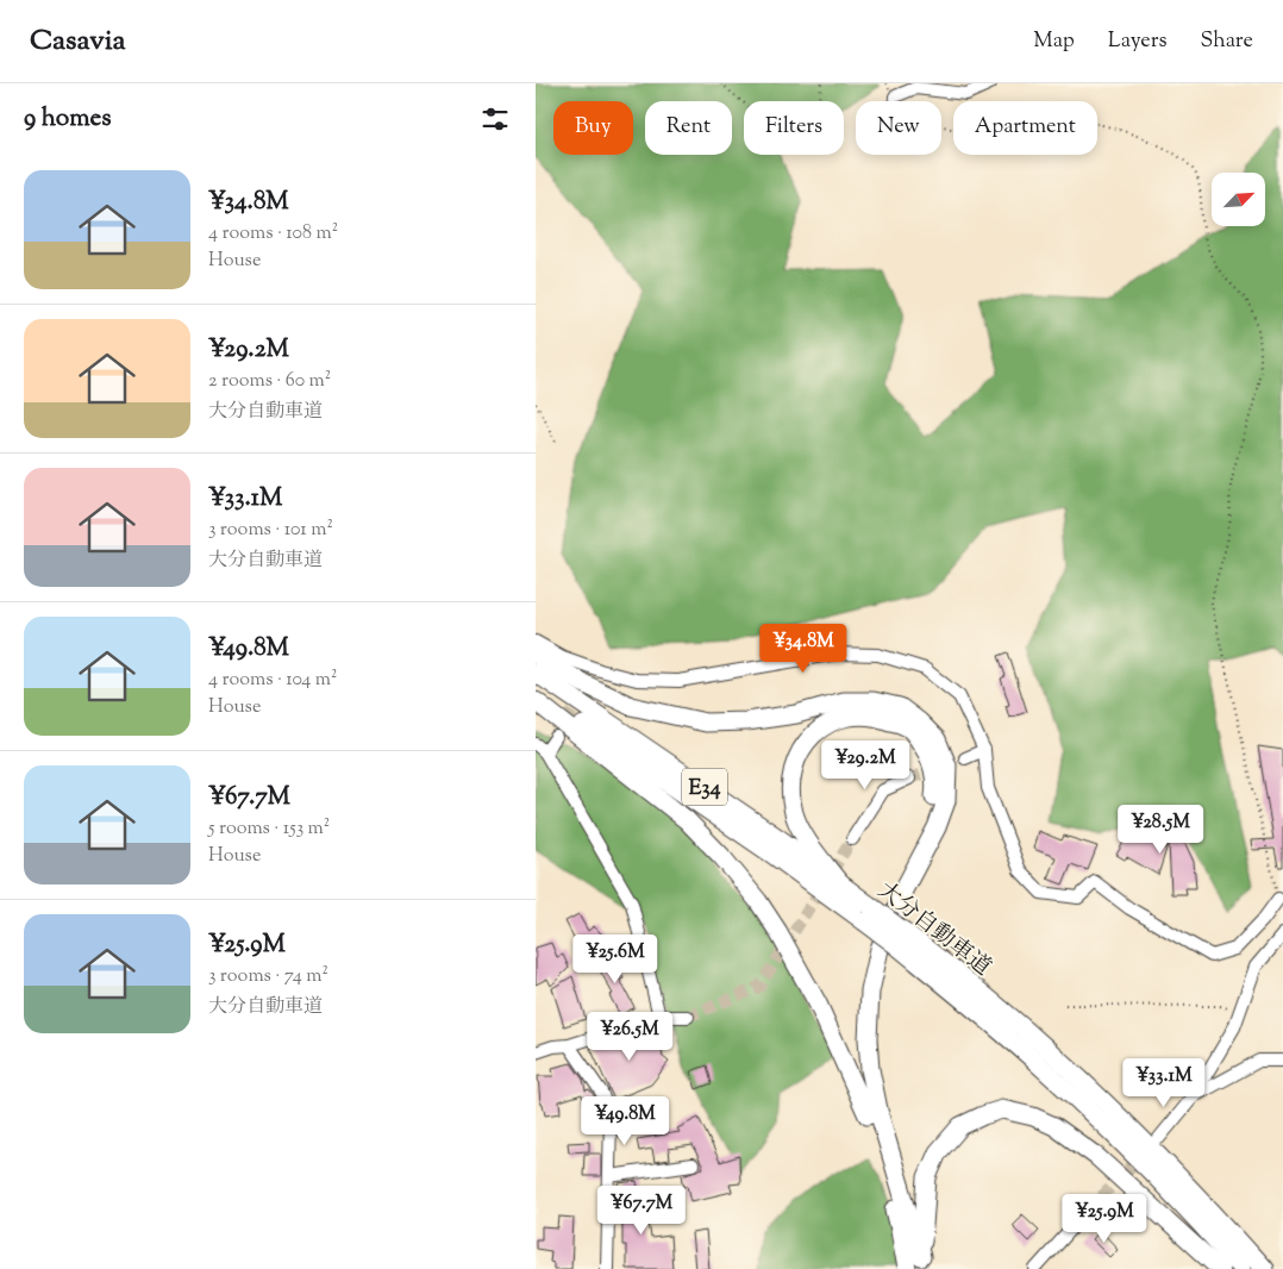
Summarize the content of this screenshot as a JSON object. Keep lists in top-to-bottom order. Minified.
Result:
{"streets":{"highway":["E34","大分自動車道"]},"north":"top right","page":{"header":"Casavia","nav":["Map","Layers","Share"],"heading":"9 homes","chip":["Buy","Rent","Filters","New","Apartment"],"list":[{"name":"¥34.8M","note":"4 rooms · 108 m² · House"},{"name":"¥29.2M","note":"2 rooms · 60 m² · 大分自動車道"},{"name":"¥33.1M","note":"3 rooms · 101 m² · 大分自動車道"},{"name":"¥49.8M","note":"4 rooms · 104 m² · House"},{"name":"¥67.7M","note":"5 rooms · 153 m² · House"},{"name":"¥25.9M","note":"3 rooms · 74 m² · 大分自動車道"}],"price":["¥34.8M","¥29.2M","¥28.5M","¥25.6M","¥26.5M","¥33.1M","¥49.8M","¥67.7M","¥25.9M"]}}
